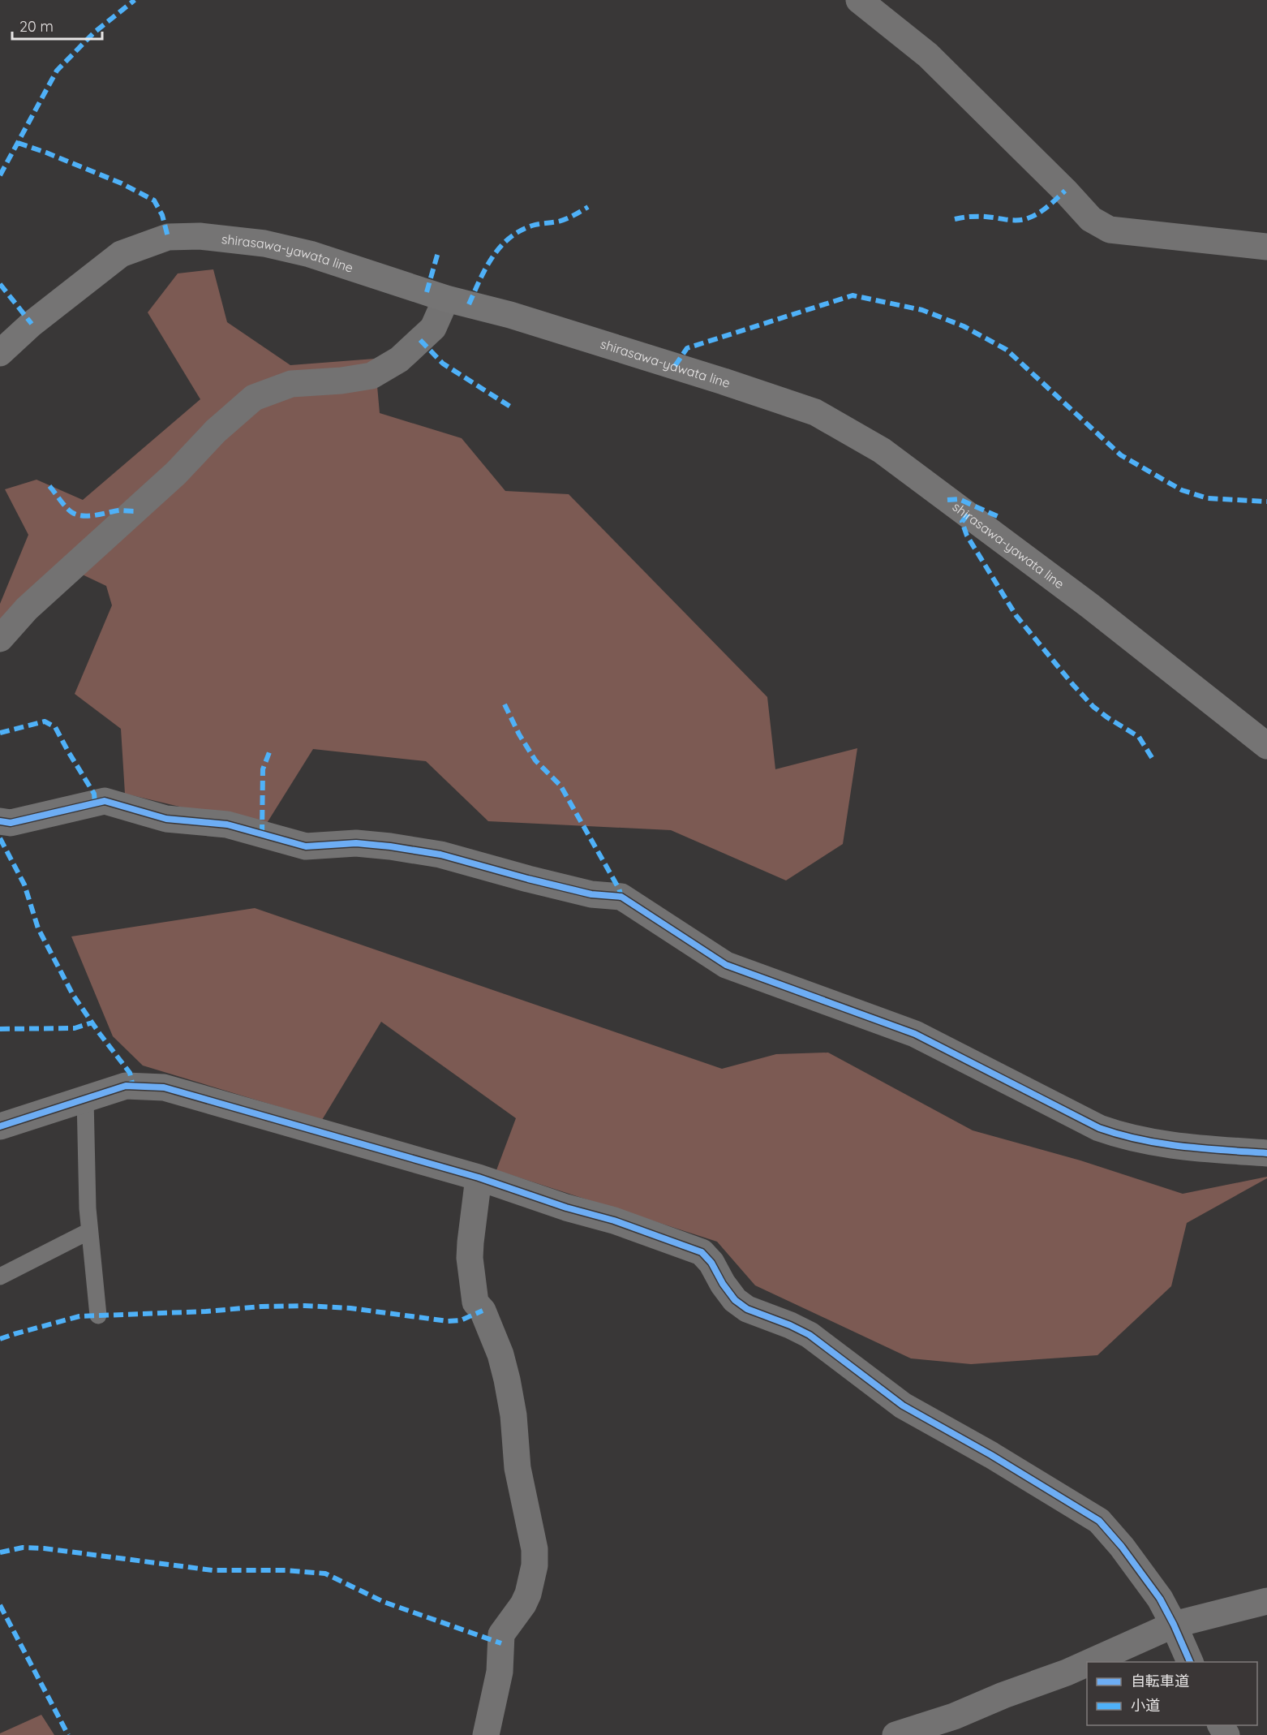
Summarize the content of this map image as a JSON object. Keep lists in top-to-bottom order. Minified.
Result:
{"streets":{"main road":["shirasawa-yawata line"]},"legend":["自転車道","小道"],"scale_bar":"20 m"}
